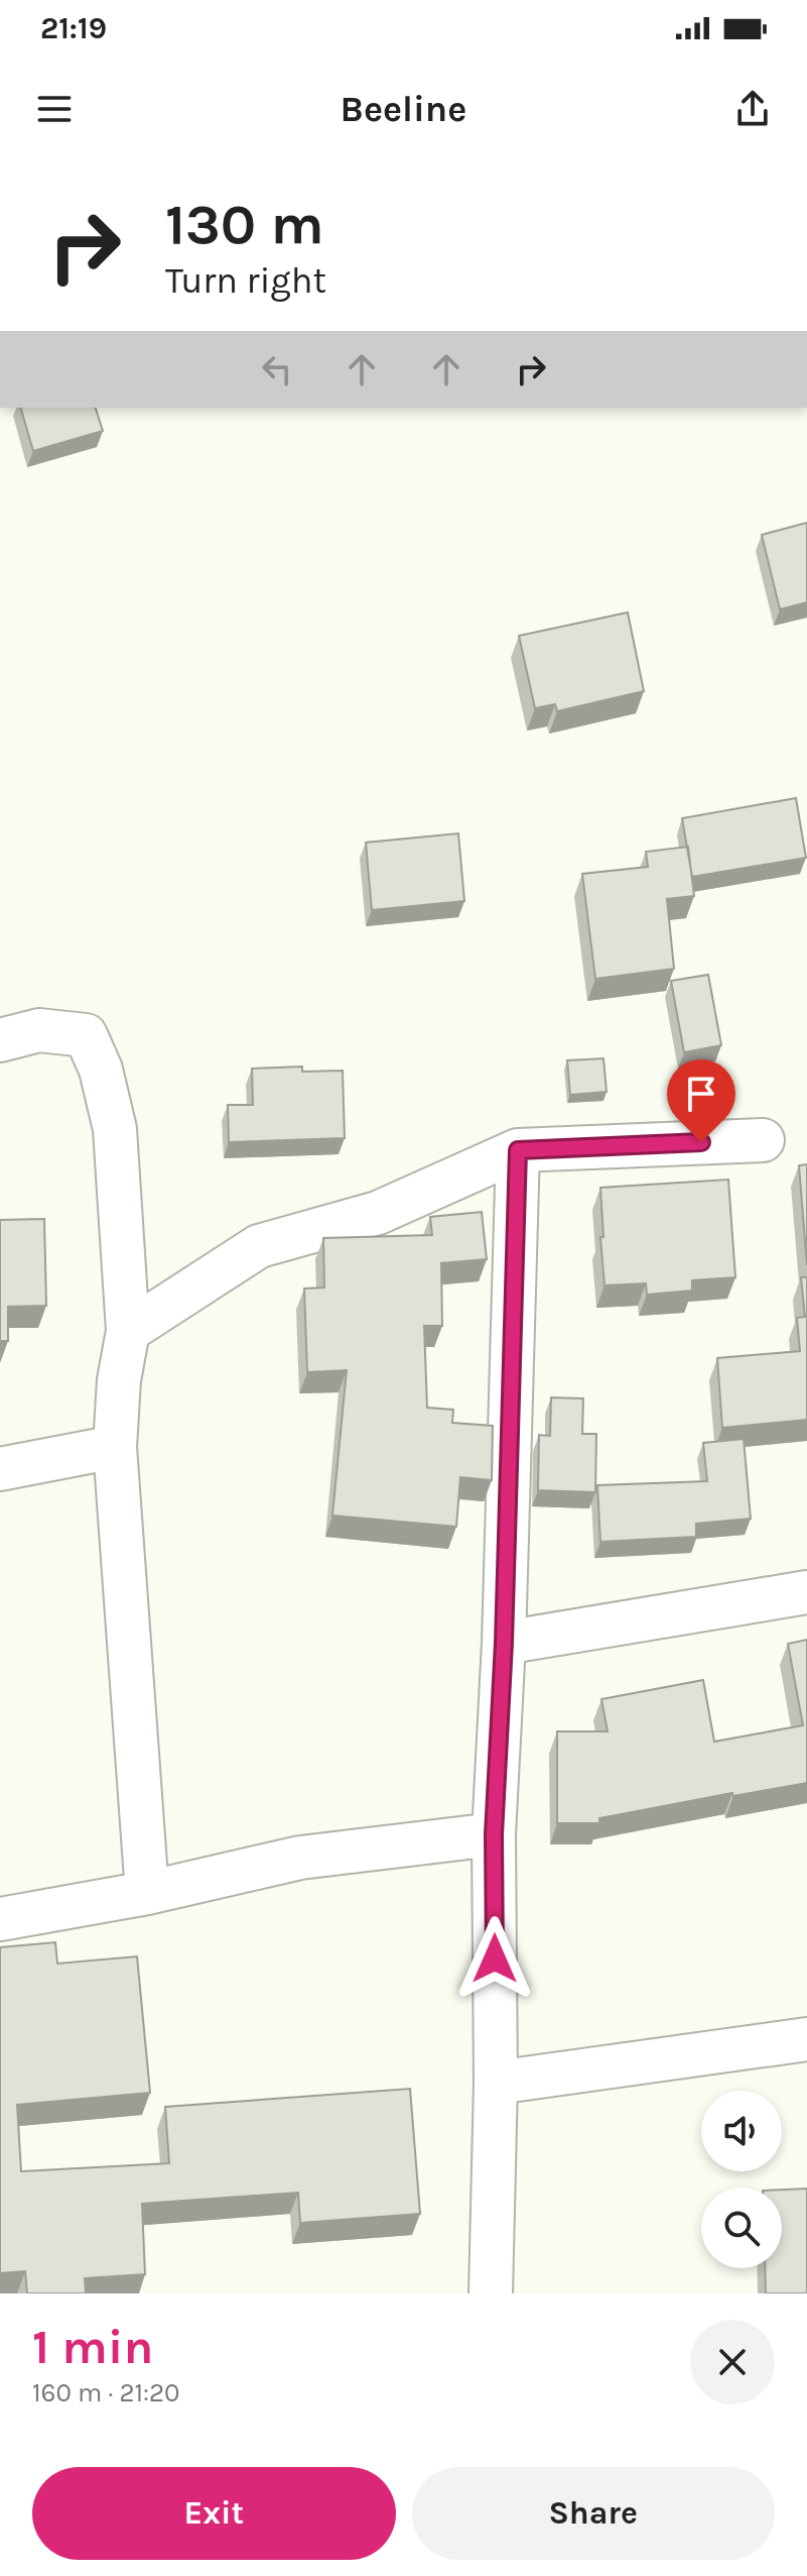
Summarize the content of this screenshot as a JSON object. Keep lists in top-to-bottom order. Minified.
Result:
{"page":{"status":"21:19","header":"Beeline","turn":["130 m","Turn right"],"heading":["1 min","160 m · 21:20"],"buttons":["Exit","Share"]}}
